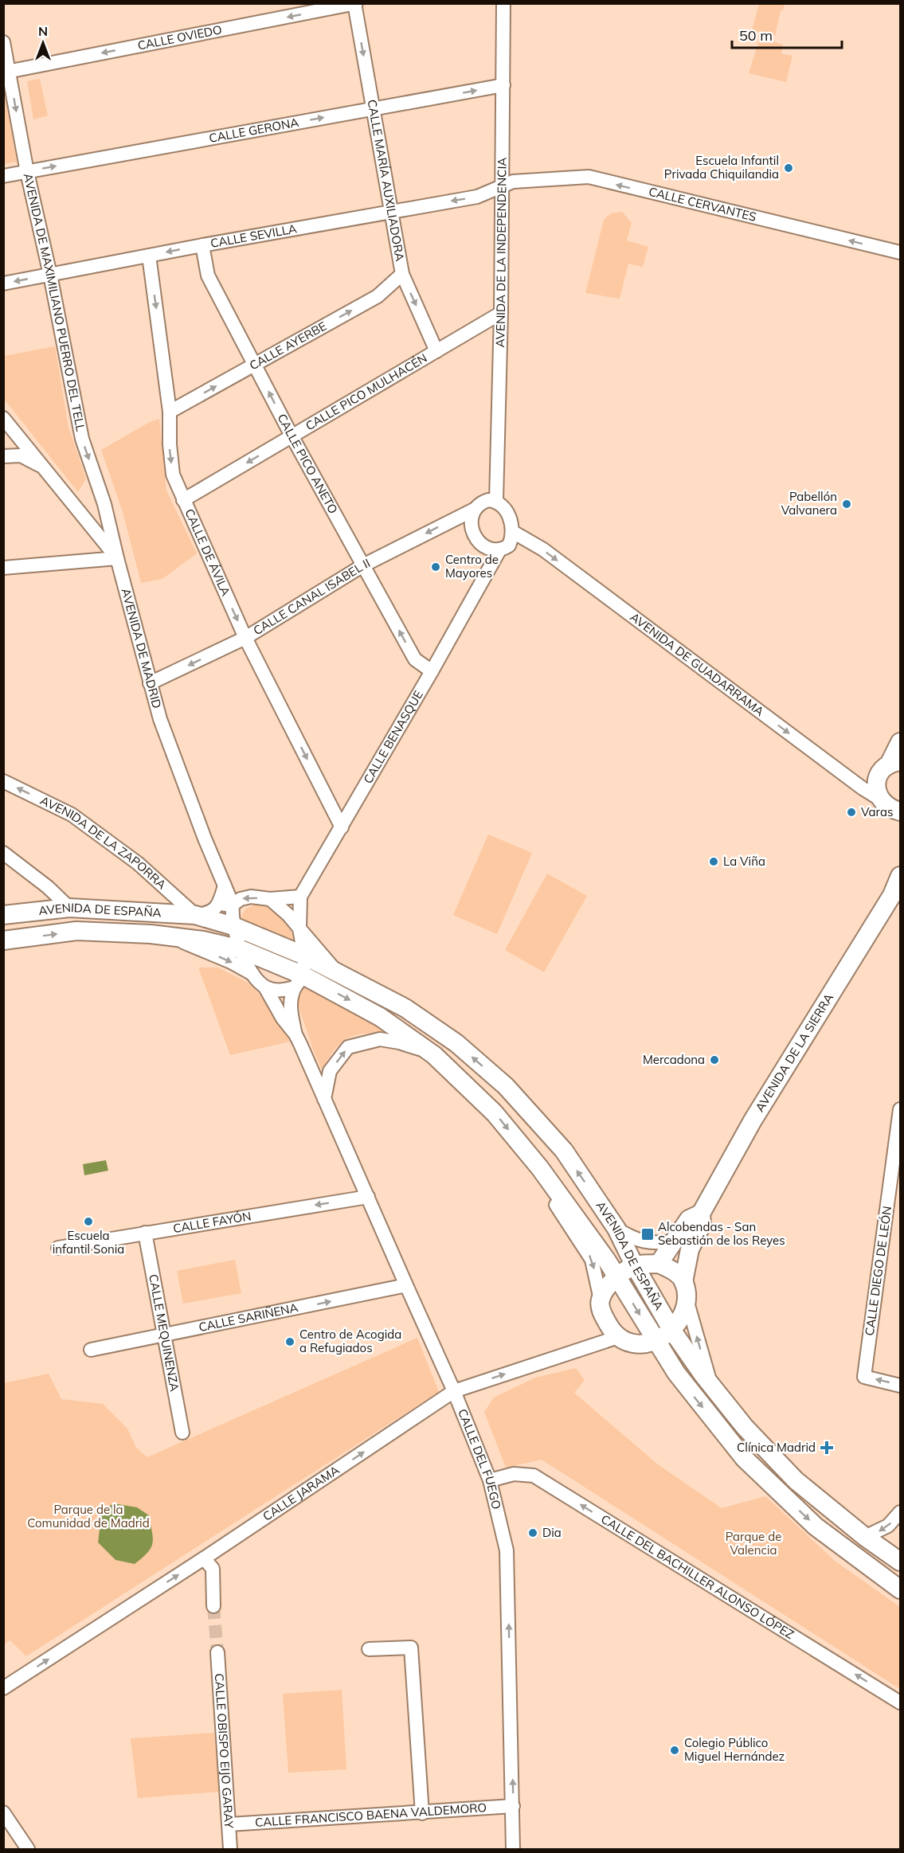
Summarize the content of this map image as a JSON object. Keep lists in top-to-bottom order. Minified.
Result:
{"streets":{"main road":["AVENIDA DE ESPAÑA","AVENIDA DE LA SIERRA"],"street":["CALLE OVIEDO","CALLE GERONA","CALLE MARÍA AUXILIADORA","CALLE CERVANTES","CALLE SEVILLA","AVENIDA DE LA INDEPENDENCIA","AVENIDA DE MAXIMILIANO PUERRO DEL TELL","CALLE AYERBE","CALLE PICO MULHACÉN","CALLE PICO ANETO","CALLE DE ÁVILA","CALLE CANAL ISABEL II","AVENIDA DE MADRID","AVENIDA DE GUADARRAMA","CALLE BENASQUE","AVENIDA DE LA ZAPORRA","CALLE FAYÓN","CALLE DIEGO DE LEÓN","CALLE SARIÑENA","CALLE MEQUINENZA","CALLE DEL FUEGO","CALLE JARAMA","CALLE DEL BACHILLER ALONSO LÓPEZ","CALLE OBISPO EIJO GARAY","CALLE FRANCISCO BAENA VALDEMORO"]},"crossings":[["CALLE OVIEDO","CALLE MARÍA AUXILIADORA"],["CALLE OVIEDO","AVENIDA DE MAXIMILIANO PUERRO DEL TELL"],["CALLE GERONA","CALLE MARÍA AUXILIADORA"],["CALLE GERONA","AVENIDA DE LA INDEPENDENCIA"],["CALLE GERONA","AVENIDA DE MAXIMILIANO PUERRO DEL TELL"],["CALLE MARÍA AUXILIADORA","CALLE SEVILLA"],["CALLE MARÍA AUXILIADORA","CALLE AYERBE"],["CALLE MARÍA AUXILIADORA","CALLE PICO MULHACÉN"],["CALLE CERVANTES","CALLE SEVILLA"],["CALLE CERVANTES","AVENIDA DE LA INDEPENDENCIA"],["CALLE SEVILLA","AVENIDA DE LA INDEPENDENCIA"],["CALLE SEVILLA","AVENIDA DE MAXIMILIANO PUERRO DEL TELL"],["CALLE SEVILLA","CALLE PICO ANETO"],["CALLE SEVILLA","CALLE DE ÁVILA"],["AVENIDA DE LA INDEPENDENCIA","CALLE PICO MULHACÉN"],["AVENIDA DE LA INDEPENDENCIA","CALLE CANAL ISABEL II"],["AVENIDA DE LA INDEPENDENCIA","AVENIDA DE GUADARRAMA"],["AVENIDA DE LA INDEPENDENCIA","CALLE BENASQUE"],["AVENIDA DE MAXIMILIANO PUERRO DEL TELL","AVENIDA DE MADRID"],["CALLE AYERBE","CALLE PICO ANETO"],["CALLE AYERBE","CALLE DE ÁVILA"],["CALLE PICO MULHACÉN","CALLE PICO ANETO"],["CALLE PICO MULHACÉN","CALLE DE ÁVILA"],["CALLE PICO ANETO","CALLE CANAL ISABEL II"],["CALLE PICO ANETO","CALLE BENASQUE"],["CALLE DE ÁVILA","CALLE CANAL ISABEL II"],["CALLE DE ÁVILA","CALLE BENASQUE"],["CALLE CANAL ISABEL II","AVENIDA DE MADRID"],["CALLE CANAL ISABEL II","AVENIDA DE GUADARRAMA"],["CALLE CANAL ISABEL II","CALLE BENASQUE"],["AVENIDA DE MADRID","AVENIDA DE ESPAÑA"],["AVENIDA DE GUADARRAMA","CALLE BENASQUE"],["AVENIDA DE LA ZAPORRA","AVENIDA DE ESPAÑA"],["AVENIDA DE ESPAÑA","CALLE DEL FUEGO"],["CALLE FAYÓN","CALLE MEQUINENZA"],["CALLE FAYÓN","CALLE DEL FUEGO"],["CALLE SARIÑENA","CALLE MEQUINENZA"],["CALLE SARIÑENA","CALLE DEL FUEGO"],["CALLE DEL FUEGO","CALLE JARAMA"],["CALLE DEL FUEGO","CALLE DEL BACHILLER ALONSO LÓPEZ"],["CALLE DEL FUEGO","CALLE FRANCISCO BAENA VALDEMORO"],["CALLE OBISPO EIJO GARAY","CALLE FRANCISCO BAENA VALDEMORO"]],"one_way":["CALLE OVIEDO","CALLE GERONA","CALLE MARÍA AUXILIADORA","CALLE CERVANTES","CALLE SEVILLA","AVENIDA DE MAXIMILIANO PUERRO DEL TELL","CALLE AYERBE","CALLE PICO ANETO","CALLE DE ÁVILA","CALLE CANAL ISABEL II","AVENIDA DE GUADARRAMA","CALLE FAYÓN","CALLE DIEGO DE LEÓN","CALLE SARIÑENA","CALLE JARAMA","CALLE DEL BACHILLER ALONSO LÓPEZ"],"parks":["Parque de la Comunidad de Madrid","Parque de Valencia"],"places":{"other":["Escuela Infantil Privada Chiquilandia","Pabellón Valvanera","Centro de Mayores","Varas","La Viña","Mercadona","Escuela infantil Sonia","Centro de Acogida a Refugiados","Dia","Colegio Público Miguel Hernández"],"transit":["Alcobendas - San Sebastián de los Reyes"],"health":["Clínica Madrid"]},"scale_bar":"50 m","north":"top"}
